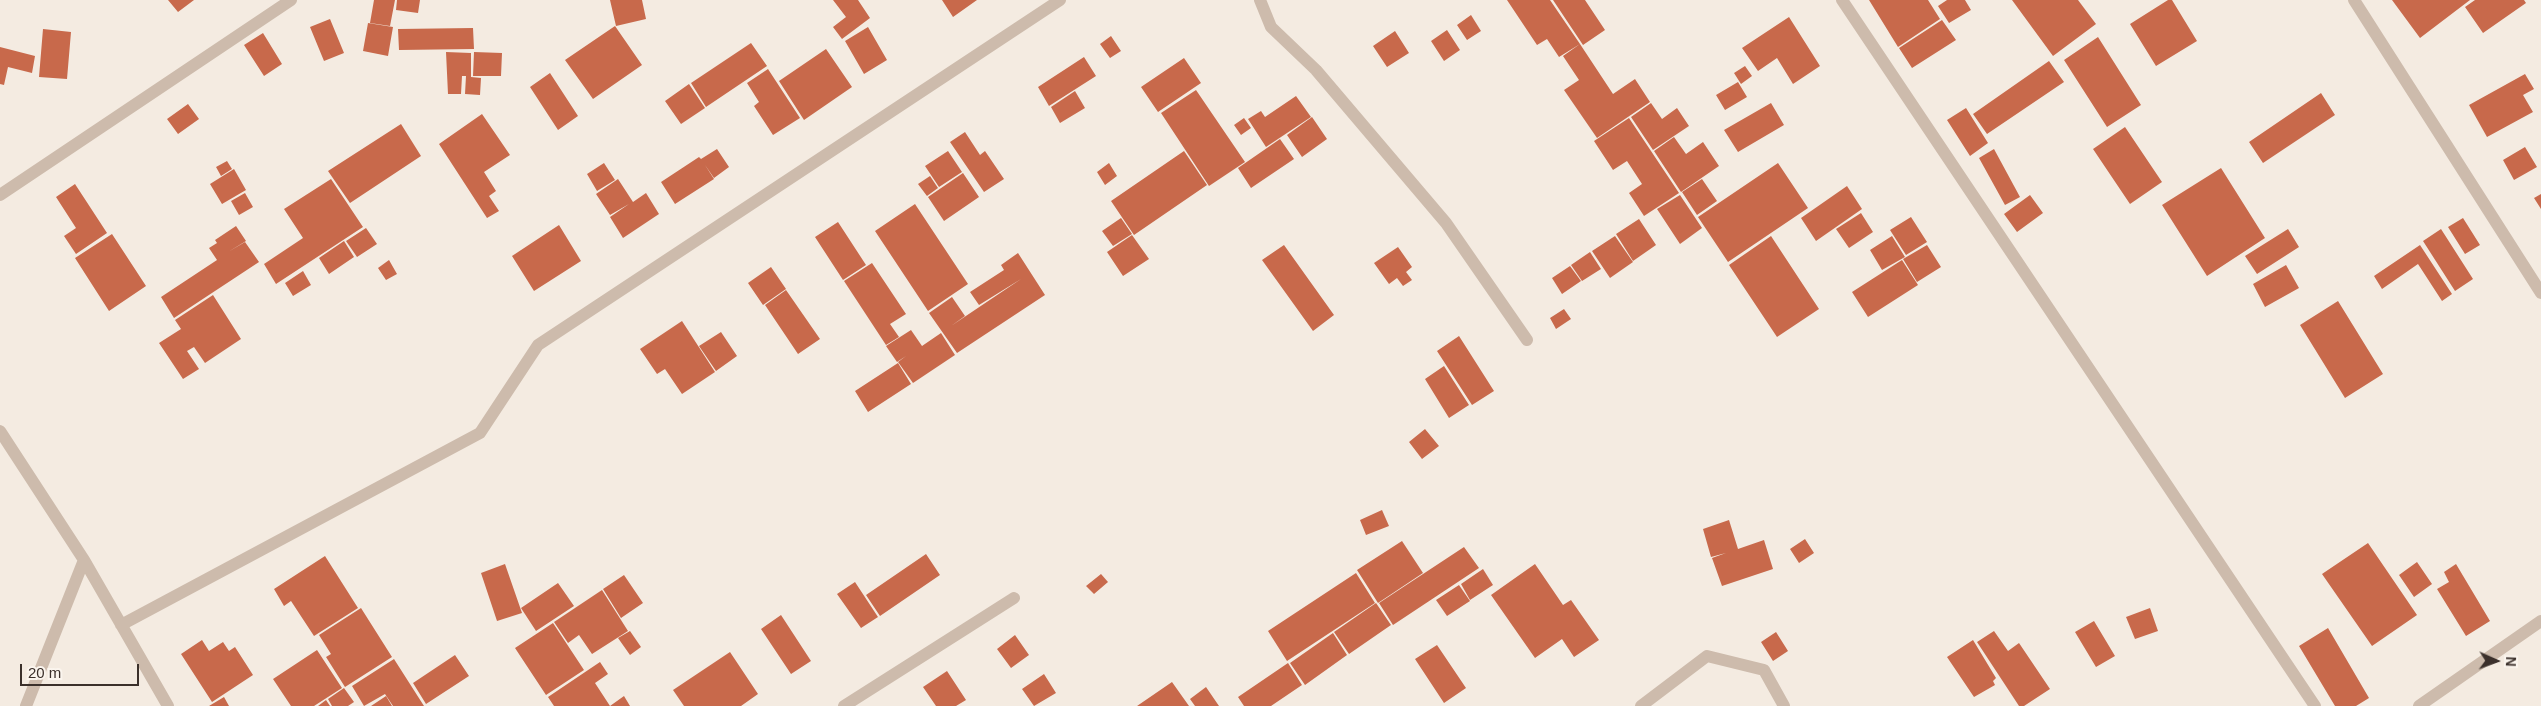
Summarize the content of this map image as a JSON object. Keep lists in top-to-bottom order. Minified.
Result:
{"scale_bar":"20 m","north":"right"}
